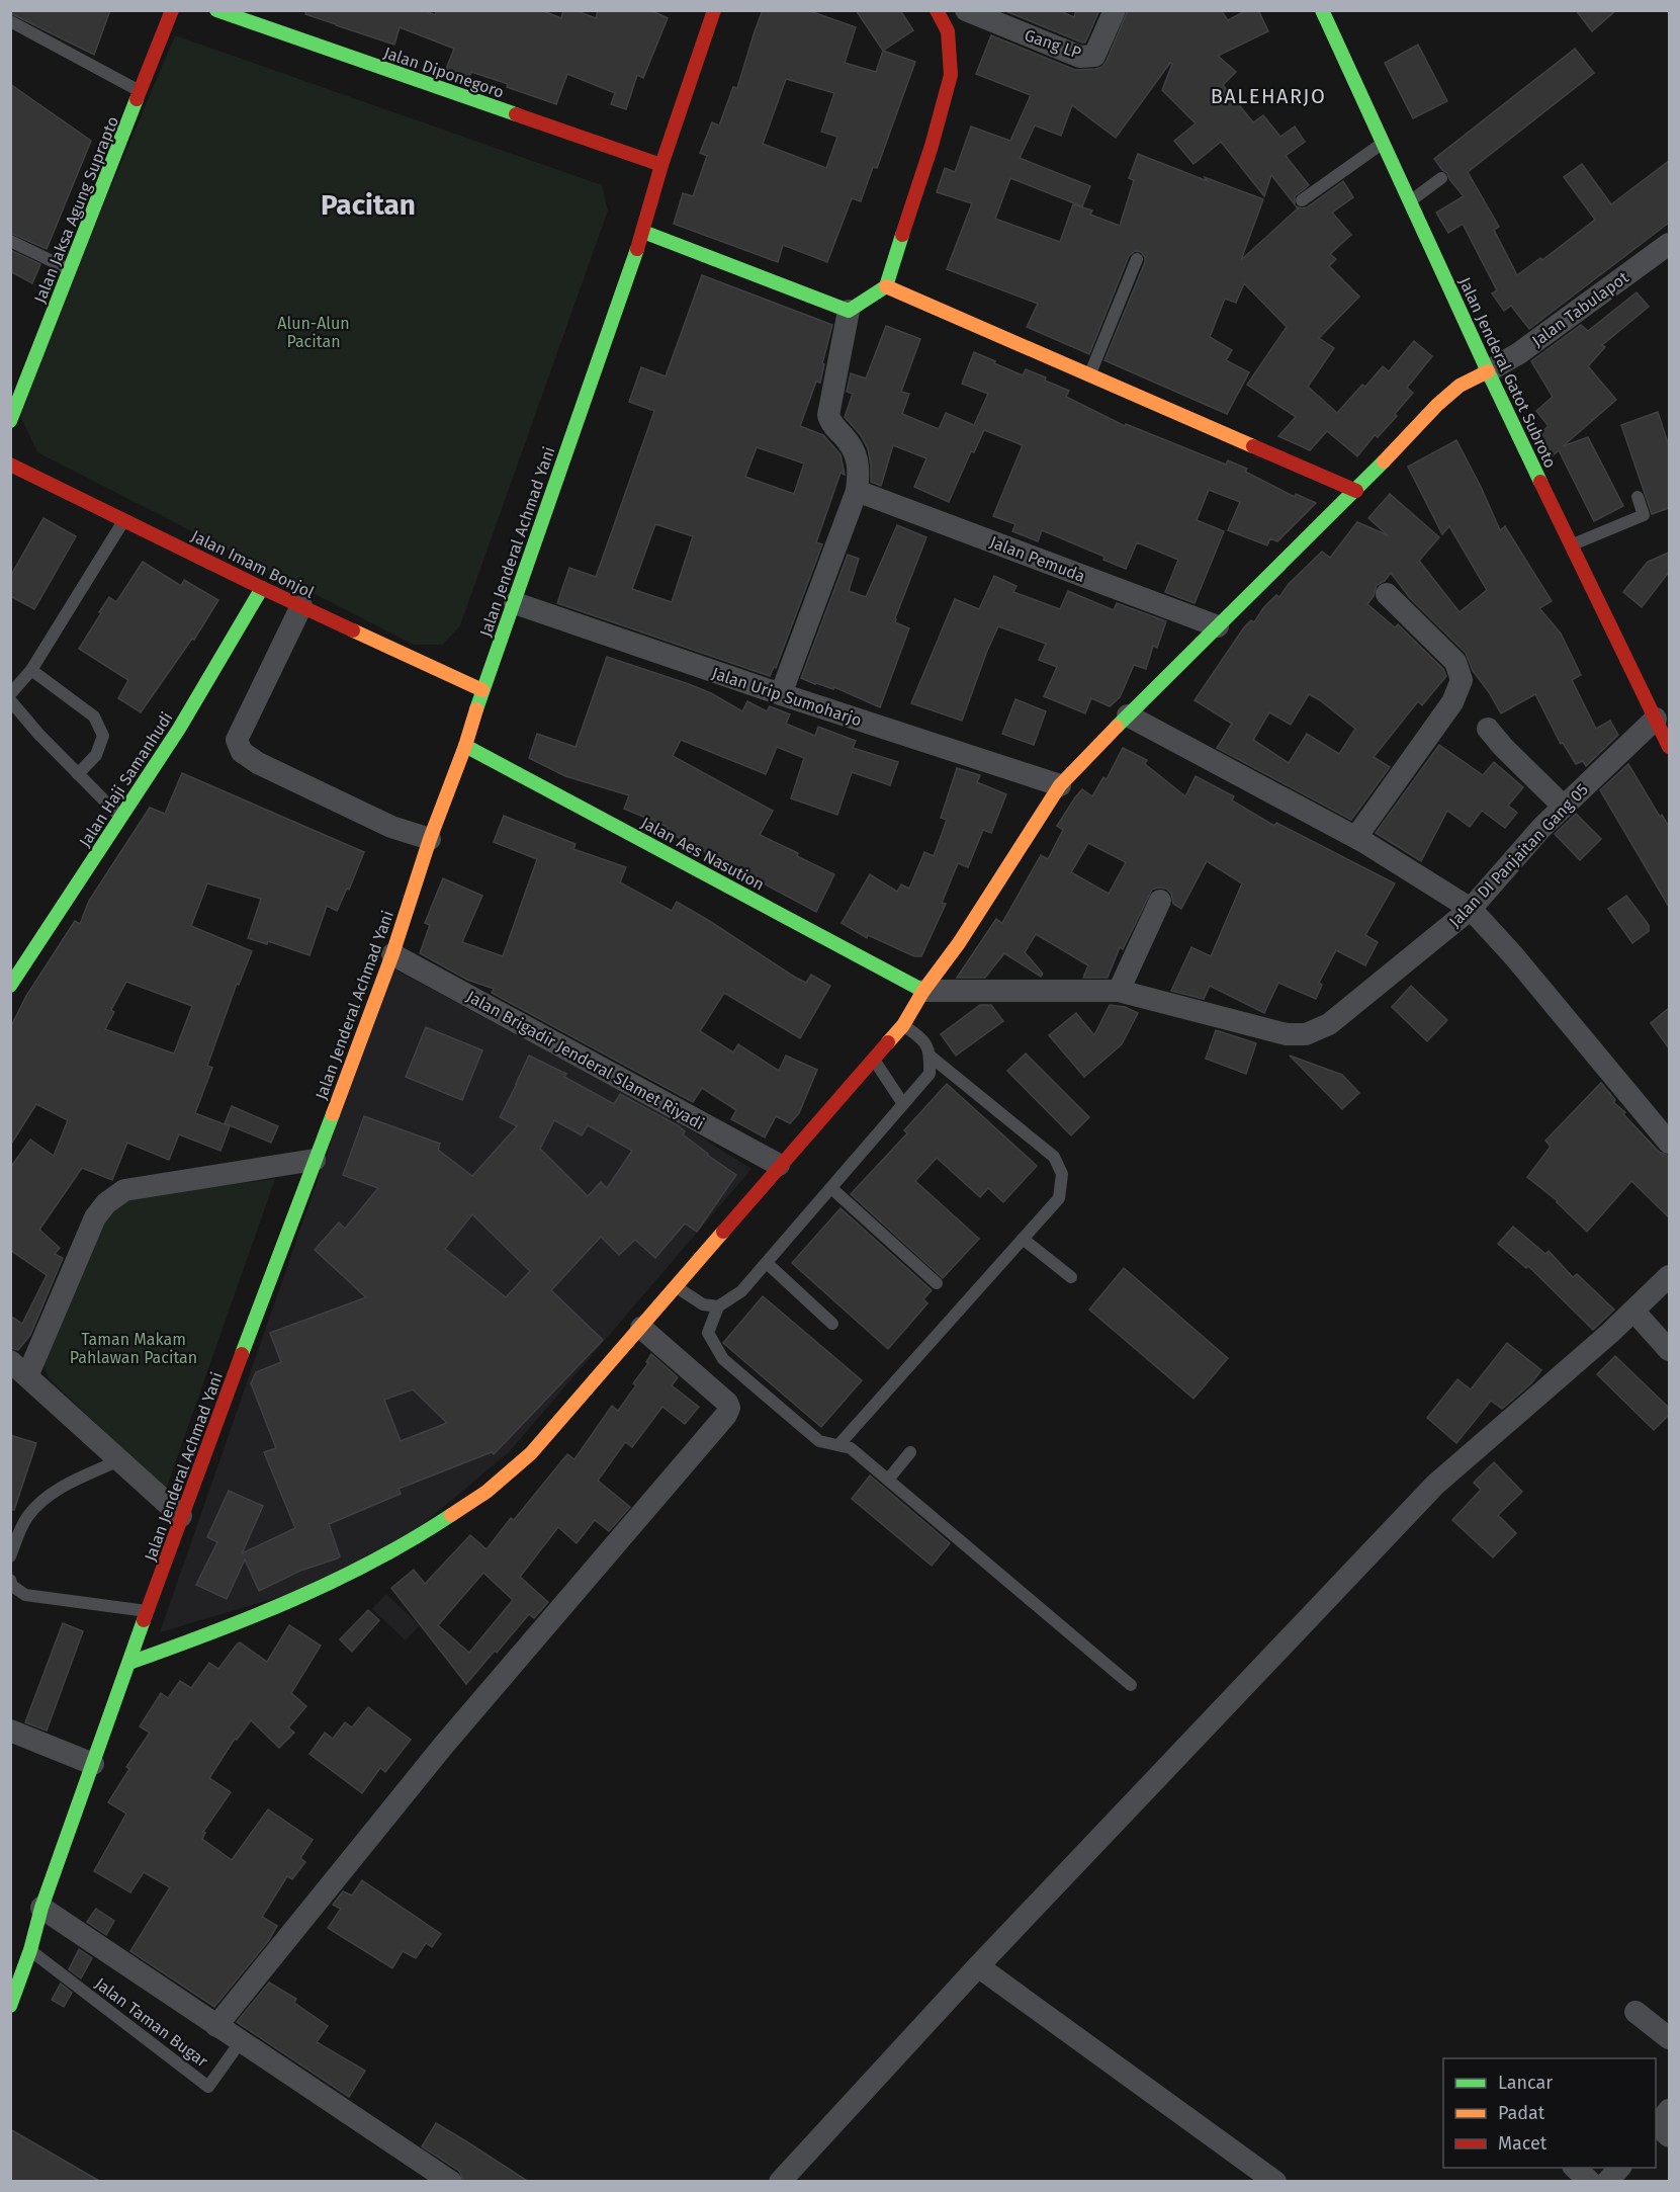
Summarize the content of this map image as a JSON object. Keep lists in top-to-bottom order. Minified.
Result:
{"streets":{"main road":["Jalan Diponegoro","Jalan Jaksa Agung Suprapto","Jalan Jenderal Gatot Subroto","Jalan Jenderal Achmad Yani","Jalan Imam Bonjol","Jalan Haji Samanhudi","Jalan Aes Nasution"],"street":["Gang LP","Jalan Tabulapot","Jalan Pemuda","Jalan Urip Sumoharjo","Jalan DI Panjaitan Gang 05","Jalan Brigadir Jenderal Slamet Riyadi"],"lane":["Jalan Taman Bugar"]},"crossings":[["Jalan Diponegoro","Jalan Jenderal Achmad Yani"],["Jalan Tabulapot","Jalan Jenderal Gatot Subroto"],["Jalan Jenderal Gatot Subroto","Jalan DI Panjaitan Gang 05"],["Jalan Jenderal Achmad Yani","Jalan Imam Bonjol"],["Jalan Jenderal Achmad Yani","Jalan Urip Sumoharjo"],["Jalan Jenderal Achmad Yani","Jalan Aes Nasution"],["Jalan Jenderal Achmad Yani","Jalan Brigadir Jenderal Slamet Riyadi"],["Jalan Jenderal Achmad Yani","Jalan Taman Bugar"],["Jalan Imam Bonjol","Jalan Haji Samanhudi"],["Jalan Aes Nasution","Jalan DI Panjaitan Gang 05"]],"districts":["BALEHARJO","Pacitan"],"parks":["Alun-Alun Pacitan","Taman Makam Pahlawan Pacitan"],"legend":["Lancar","Padat","Macet"]}
